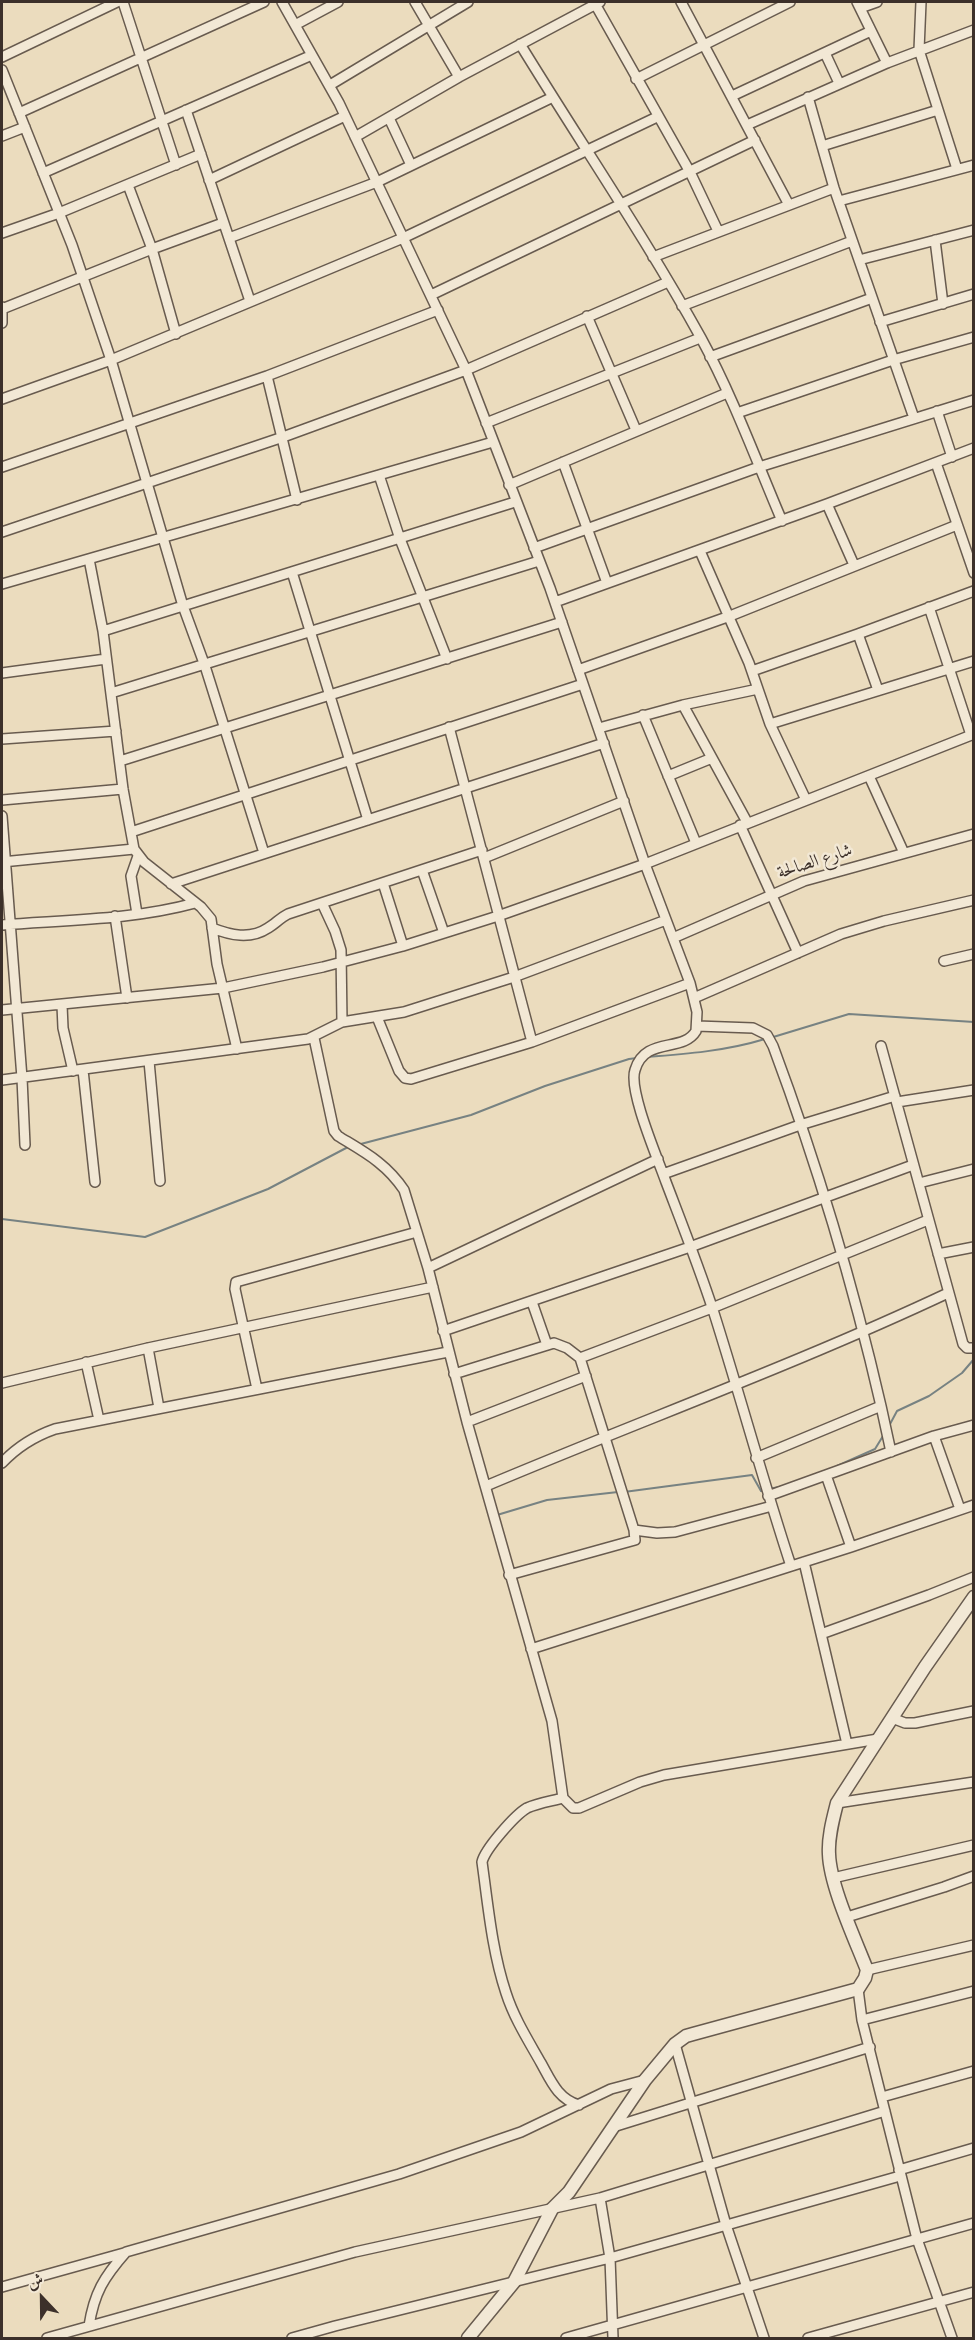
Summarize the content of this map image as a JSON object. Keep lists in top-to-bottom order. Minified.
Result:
{"streets":{"street":["شارع الصالحة"]},"north":"top"}
